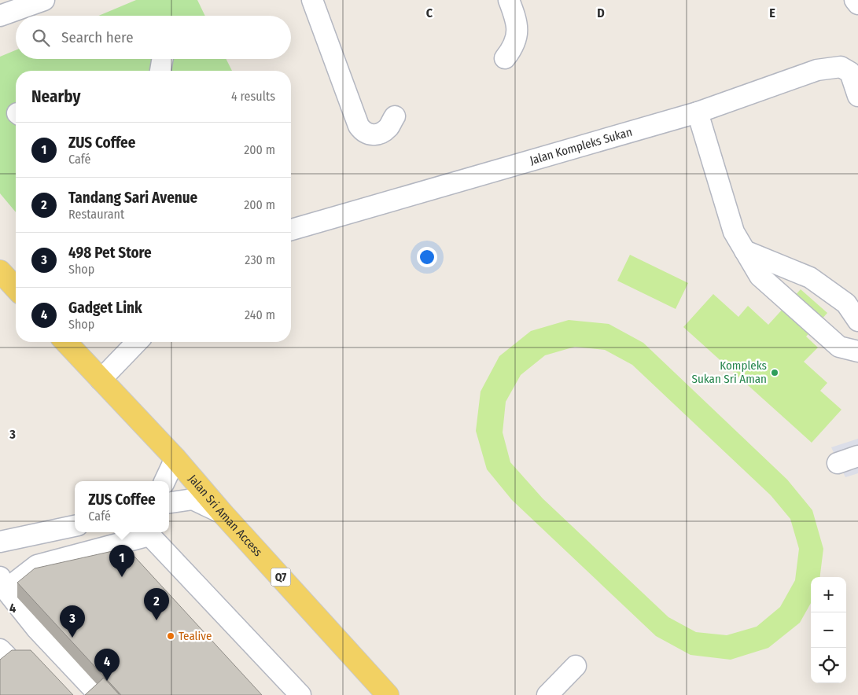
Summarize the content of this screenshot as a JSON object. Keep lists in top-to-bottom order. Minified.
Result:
{"streets":{"main road":["Jalan Sri Aman Access","Q7"],"street":["Jalan Kompleks Sukan"]},"places":["Kompleks Sukan Sri Aman","Tealive"],"page":{"search":"Search here","heading":["Nearby","4 results"],"list":[{"mark":"1","name":"ZUS Coffee","note":"Café","value":"200 m"},{"mark":"2","name":"Tandang Sari Avenue","note":"Restaurant","value":"200 m"},{"mark":"3","name":"498 Pet Store","note":"Shop","value":"230 m"},{"mark":"4","name":"Gadget Link","note":"Shop","value":"240 m"}],"popup":["ZUS Coffee","Café"],"pins":["1","2","3","4"],"map_buttons":["+","−"]},"grid":{"columns":["C","D","E"],"rows":["3","4"]}}
